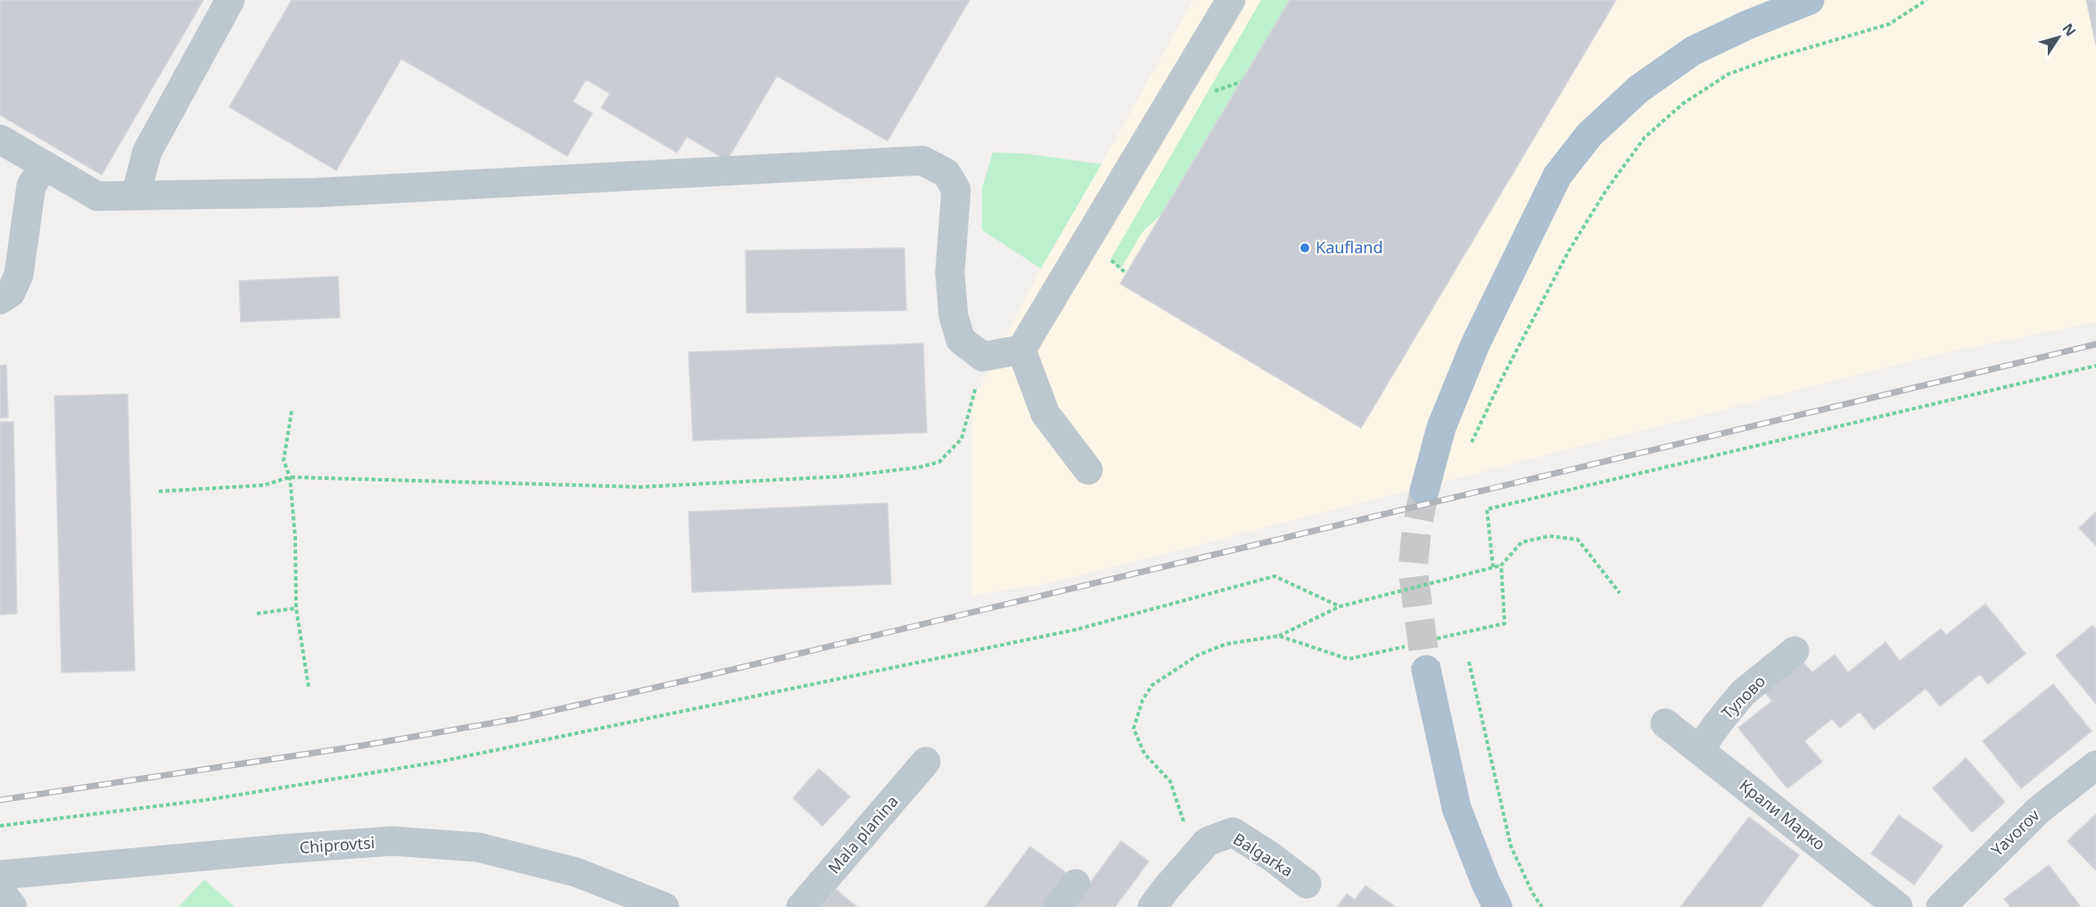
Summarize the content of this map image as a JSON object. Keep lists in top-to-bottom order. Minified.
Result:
{"streets":{"street":["Тулово","Крали Марко","Yavorov","Mala planina","Chiprovtsi","Balgarka"]},"crossings":[["Тулово","Крали Марко"]],"places":["Kaufland"],"north":"top right"}
